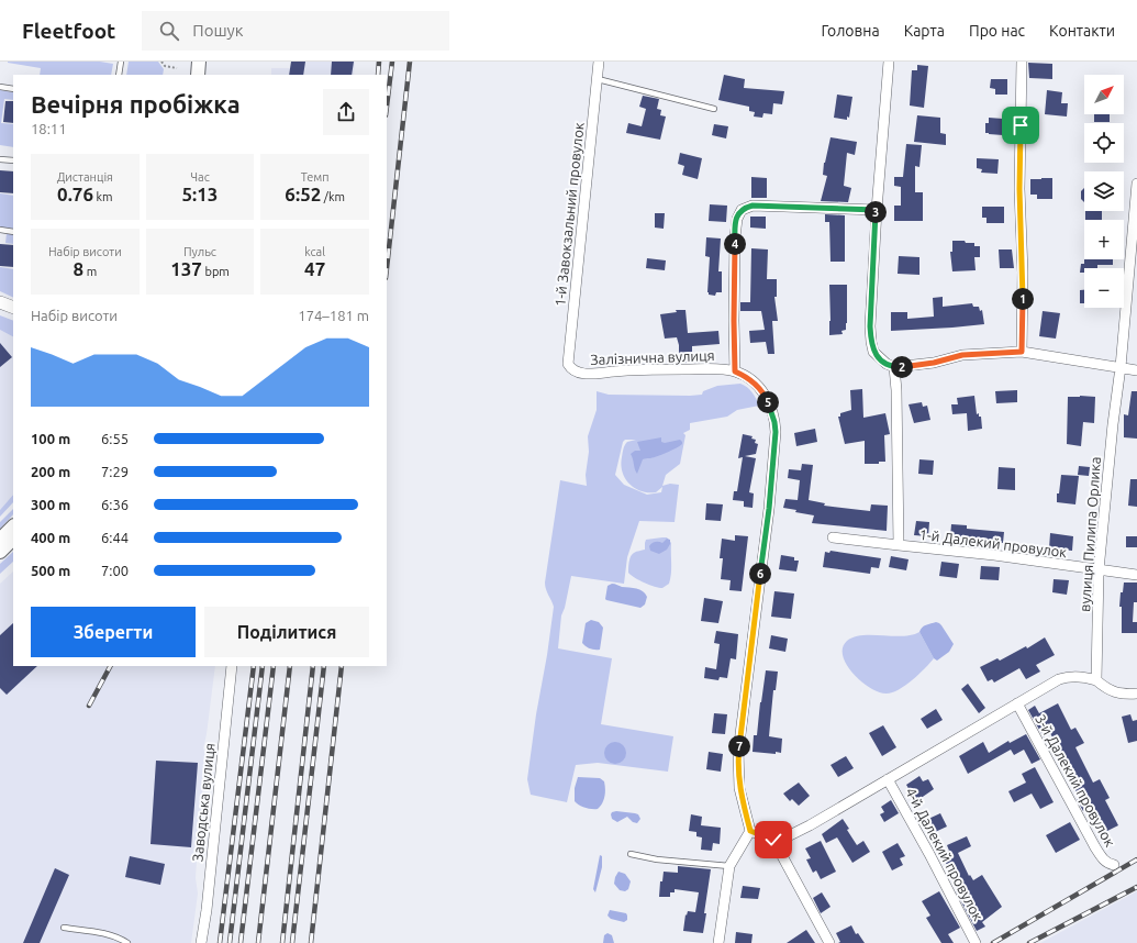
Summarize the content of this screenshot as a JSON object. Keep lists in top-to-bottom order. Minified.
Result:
{"streets":{"street":["1-й Завокзальний провулок","Залізнична вулиця","вулиця Пилипа Орлика","1-й Далекий провулок","3-й Далекий провулок","Заводська вулиця","4-й Далекий провулок"]},"crossings":[["1-й Завокзальний провулок","Залізнична вулиця"],["вулиця Пилипа Орлика","1-й Далекий провулок"]],"north":"top right","page":{"header":"Fleetfoot","search":"Пошук","nav":["Головна","Карта","Про нас","Контакти"],"map_buttons":["+","−"],"heading":["Вечірня пробіжка","18:11"],"stats":[["Дистанція","0.76 km"],["Час","5:13"],["Темп","6:52 /km"],["Набір висоти","8 m"],["Пульс","137 bpm"],["kcal","47"]],"pins":["3","4","1","2","5","6","7"],"chart":["Набір висоти","174–181 m"],"list":[{"name":"100 m","note":"6:55"},{"name":"200 m","note":"7:29"},{"name":"300 m","note":"6:36"},{"name":"400 m","note":"6:44"},{"name":"500 m","note":"7:00"}],"buttons":["Зберегти","Поділитися"]}}
